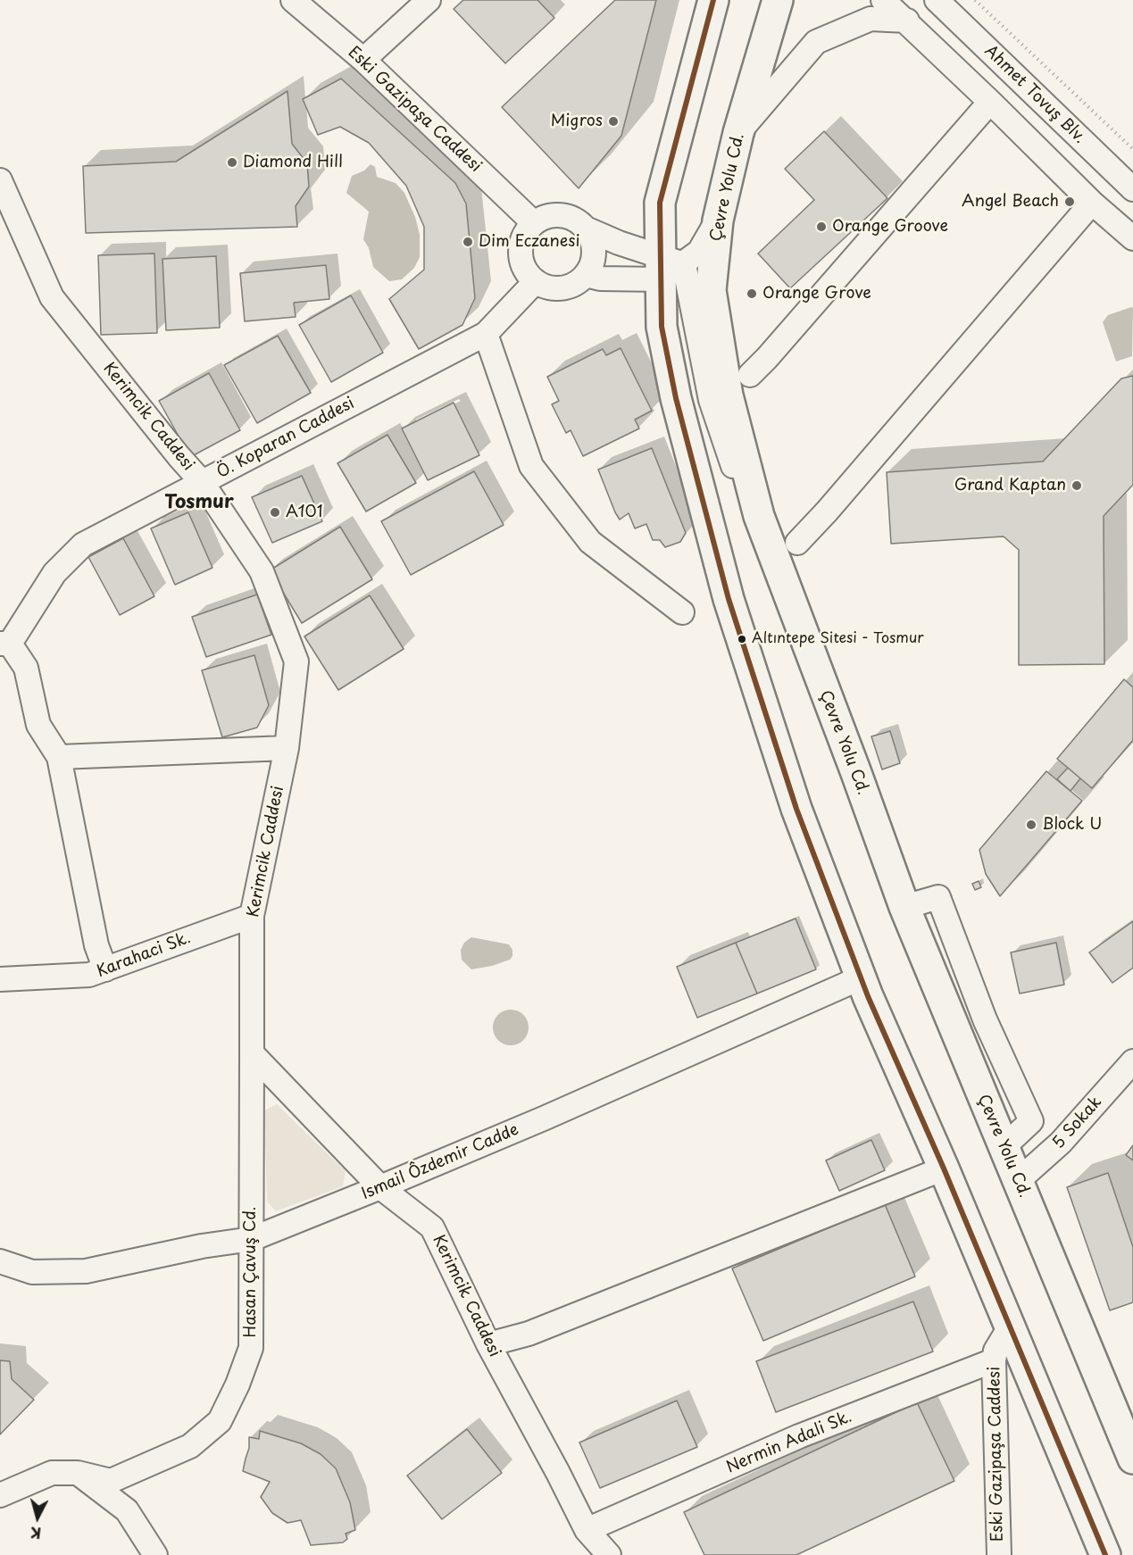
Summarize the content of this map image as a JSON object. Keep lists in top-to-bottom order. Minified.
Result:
{"streets":{"highway":["Çevre Yolu Cd."],"street":["Ahmet Tovuş Blv.","Eski Gazipaşa Caddesi","Kerimcik Caddesi","Ö. Koparan Caddesi","Karahaci Sk.","5 Sokak","Ismail Ôzdemir Cadde","Hasan Çavuş Cd.","Nermin Adali Sk."]},"crossings":[["Eski Gazipaşa Caddesi","Ö. Koparan Caddesi"],["Eski Gazipaşa Caddesi","Nermin Adali Sk."],["Çevre Yolu Cd.","5 Sokak"],["Kerimcik Caddesi","Ö. Koparan Caddesi"],["Kerimcik Caddesi","Karahaci Sk."],["Kerimcik Caddesi","Ismail Ôzdemir Cadde"],["Kerimcik Caddesi","Hasan Çavuş Cd."],["Kerimcik Caddesi","Nermin Adali Sk."],["Ismail Ôzdemir Cadde","Hasan Çavuş Cd."]],"districts":["Tosmur"],"places":["Migros","Diamond Hill","Angel Beach","Orange Groove","Dim Eczanesi","Orange Grove","Grand Kaptan","A101","Altıntepe Sitesi - Tosmur","Block U"],"north":"bottom"}
